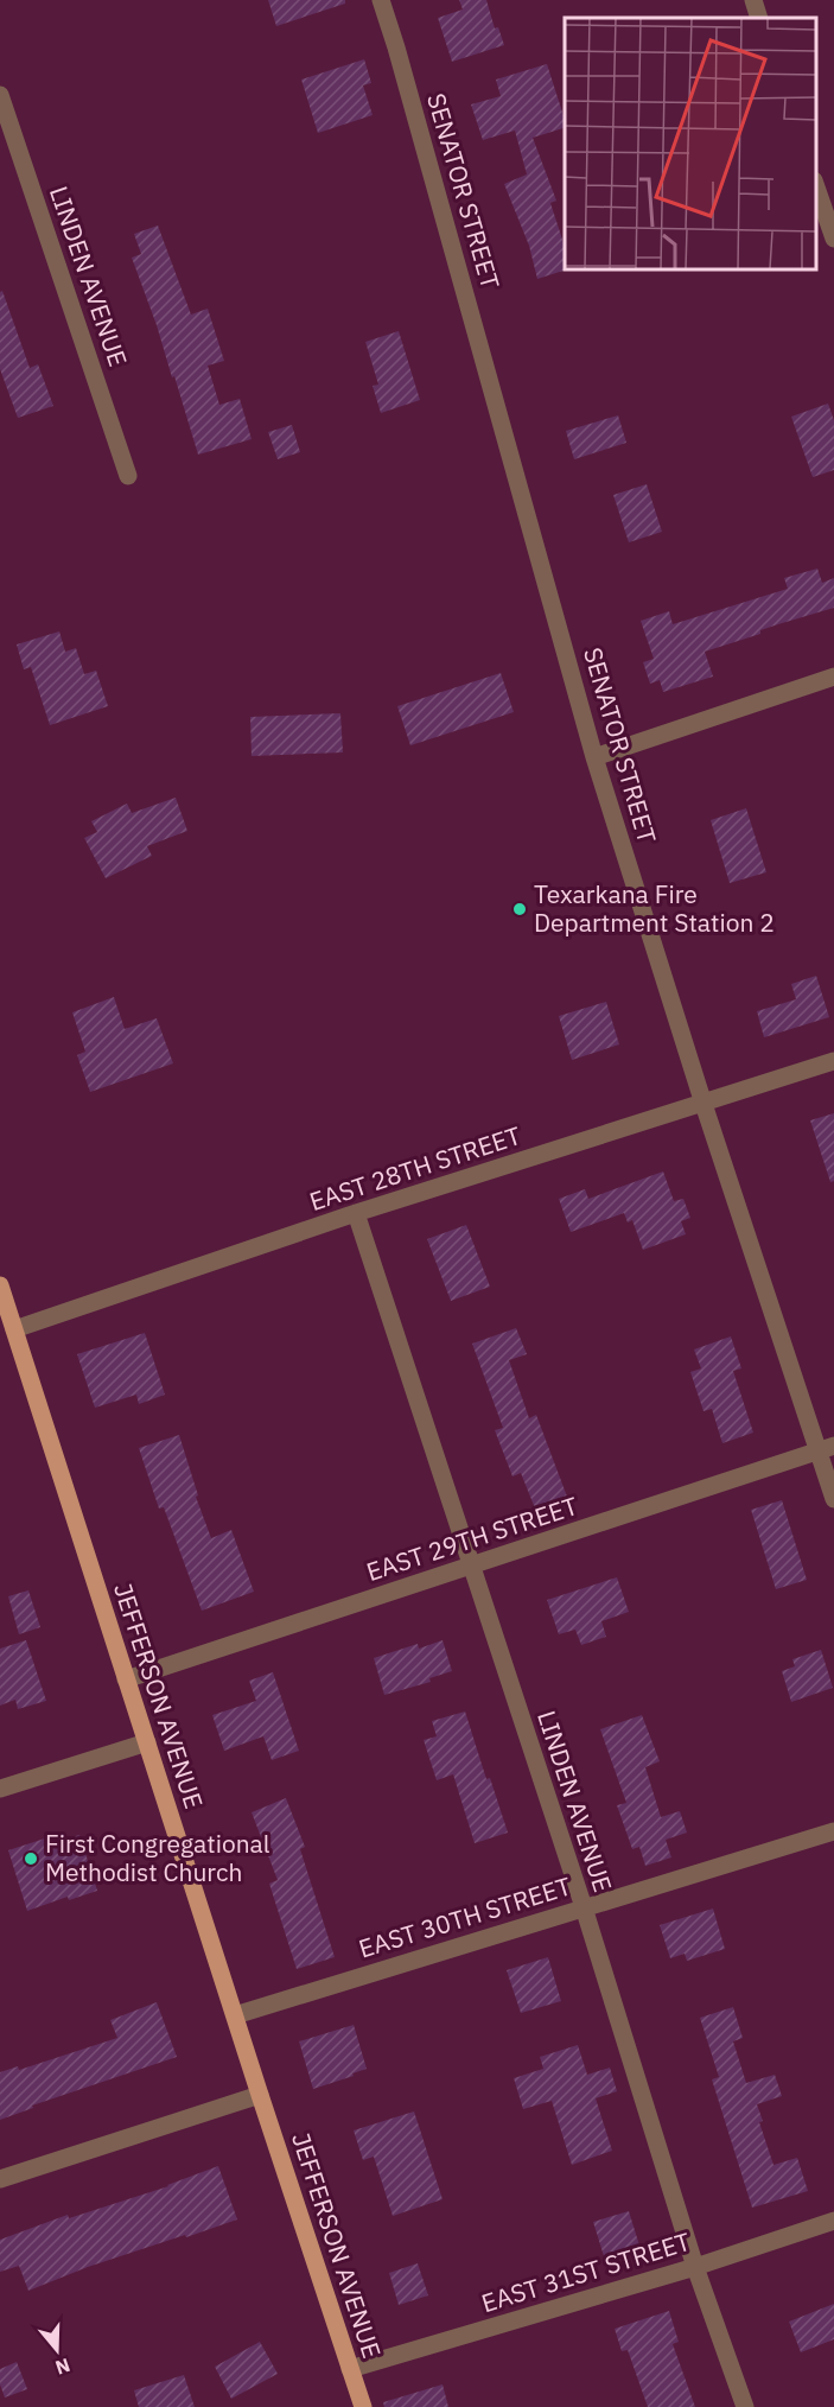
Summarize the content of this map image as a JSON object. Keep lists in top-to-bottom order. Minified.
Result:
{"streets":{"main road":["JEFFERSON AVENUE"],"street":["SENATOR STREET","LINDEN AVENUE","EAST 28TH STREET","EAST 29TH STREET","EAST 30TH STREET","EAST 31ST STREET"]},"crossings":[["SENATOR STREET","EAST 28TH STREET"],["SENATOR STREET","EAST 29TH STREET"],["LINDEN AVENUE","EAST 28TH STREET"],["LINDEN AVENUE","EAST 29TH STREET"],["LINDEN AVENUE","EAST 30TH STREET"],["LINDEN AVENUE","EAST 31ST STREET"],["EAST 28TH STREET","JEFFERSON AVENUE"],["EAST 29TH STREET","JEFFERSON AVENUE"],["JEFFERSON AVENUE","EAST 30TH STREET"],["JEFFERSON AVENUE","EAST 31ST STREET"]],"places":["Texarkana Fire Department Station 2","First Congregational Methodist Church"],"north":"bottom"}
